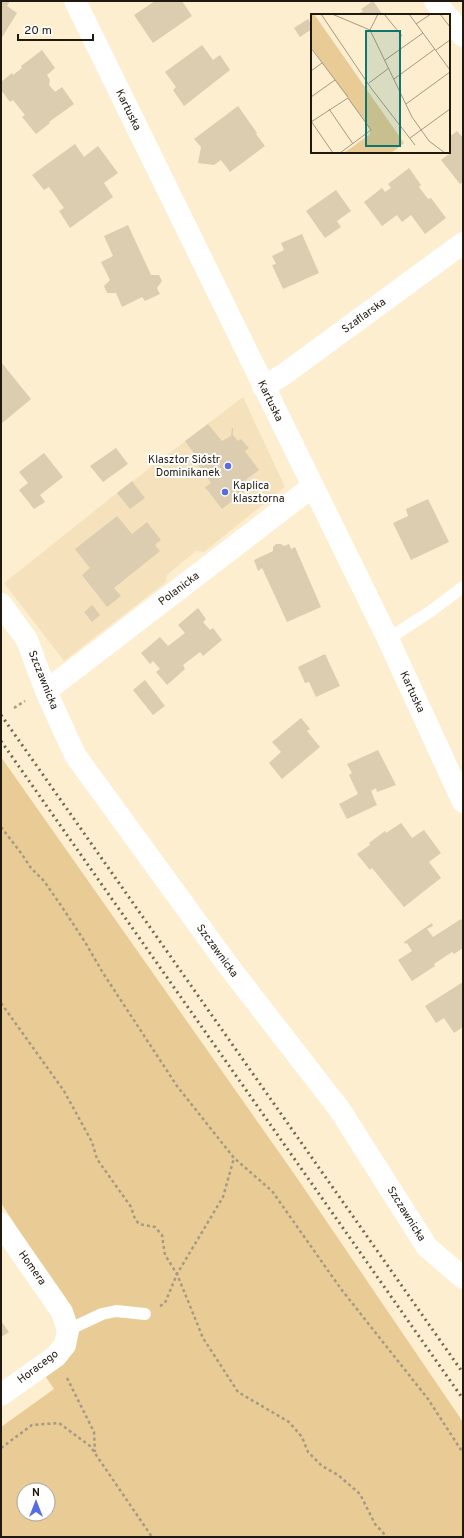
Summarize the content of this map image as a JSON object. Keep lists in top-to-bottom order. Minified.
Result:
{"streets":{"street":["Kartuska","Szaflarska","Polanicka","Szczawnicka","Homera","Horacego"]},"crossings":[["Kartuska","Szaflarska"],["Kartuska","Polanicka"],["Polanicka","Szczawnicka"],["Homera","Horacego"]],"places":["Klasztor Sióstr Dominikanek","Kaplica klasztorna"],"scale_bar":"20 m","north":"top"}
